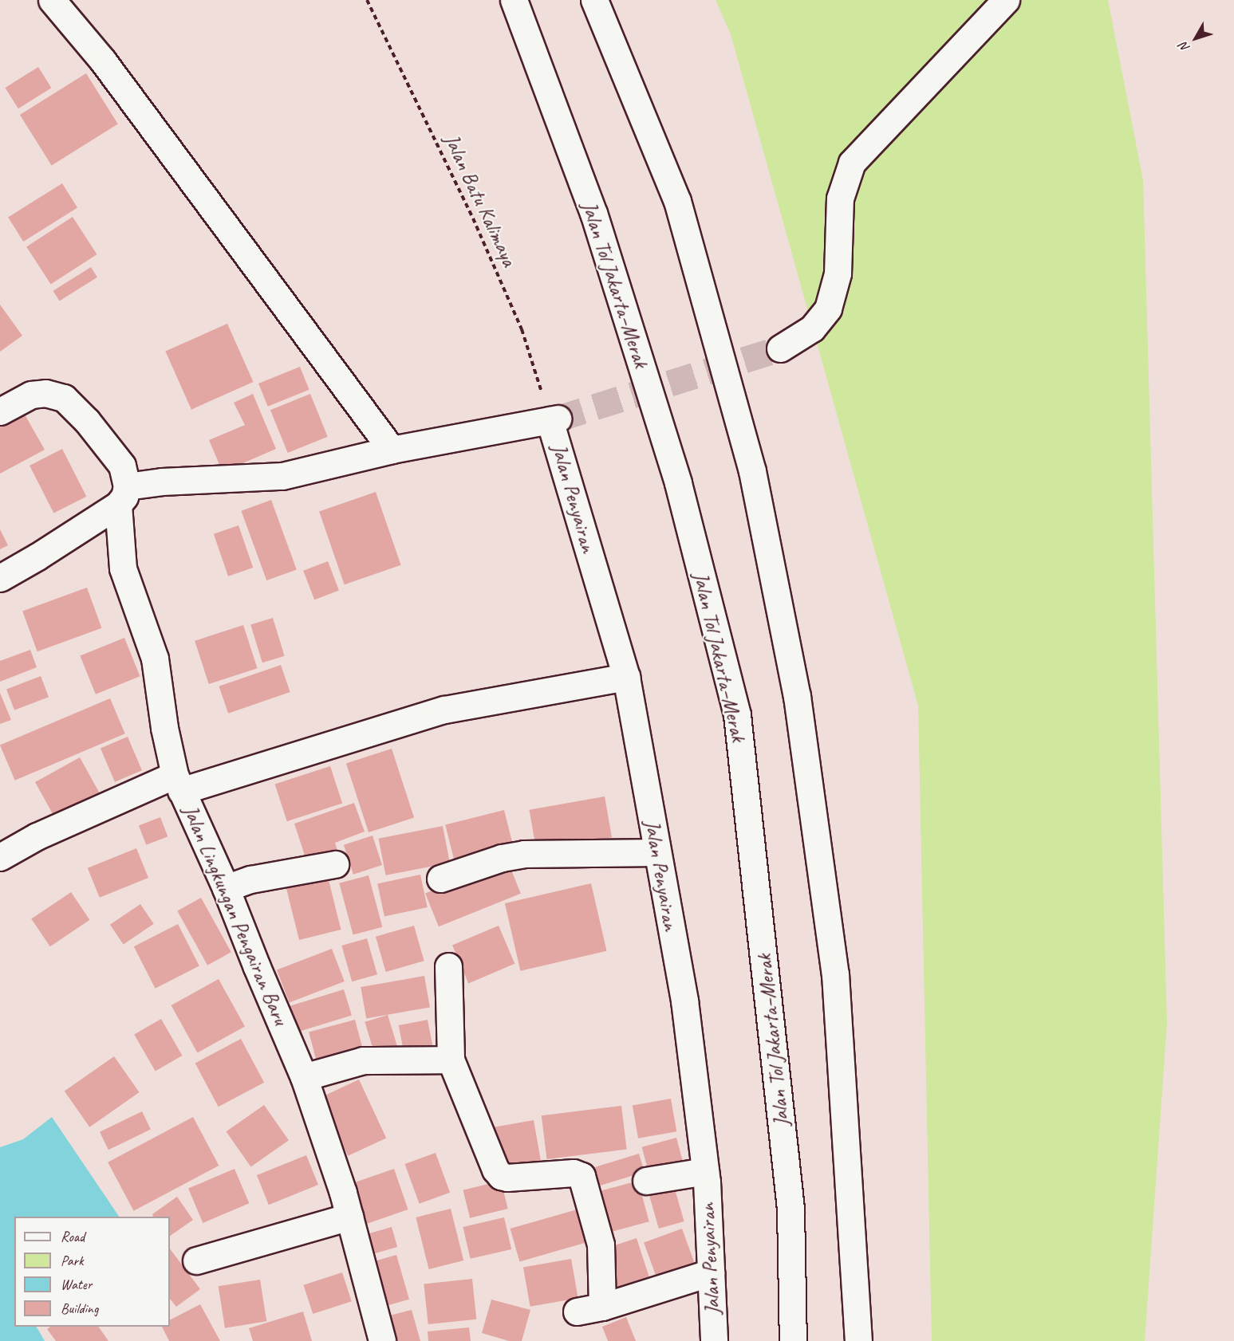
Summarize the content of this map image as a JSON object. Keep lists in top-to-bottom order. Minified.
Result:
{"streets":{"main road":["Jalan Tol Jakarta–Merak","Jalan Penyairan","Jalan Lingkungan Pengairan Baru"],"path":["Jalan Batu Kalimaya"]},"crossings":[["Jalan Batu Kalimaya","Jalan Penyairan"]],"legend":["Road","Park","Water","Building"],"north":"bottom left"}
